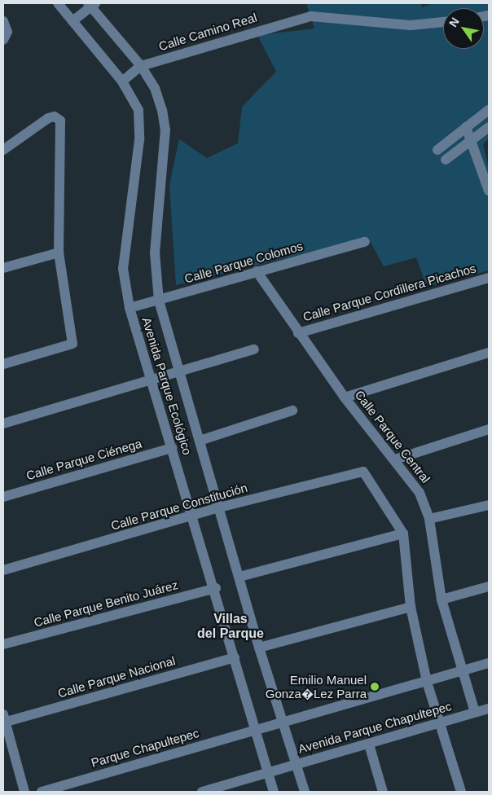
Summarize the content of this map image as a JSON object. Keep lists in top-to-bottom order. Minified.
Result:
{"streets":{"street":["Calle Camino Real","Calle Parque Colomos","Calle Parque Cordillera Picachos","Avenida Parque Ecológico","Calle Parque Central","Calle Parque Ciénega","Calle Parque Constitución","Calle Parque Benito Juárez","Calle Parque Nacional","Avenida Parque Chapultepec","Parque Chapultepec"]},"crossings":[["Calle Camino Real","Avenida Parque Ecológico"],["Calle Parque Colomos","Avenida Parque Ecológico"],["Calle Parque Colomos","Calle Parque Central"],["Calle Parque Cordillera Picachos","Calle Parque Central"],["Avenida Parque Ecológico","Calle Parque Ciénega"],["Avenida Parque Ecológico","Calle Parque Constitución"],["Avenida Parque Ecológico","Calle Parque Benito Juárez"],["Avenida Parque Ecológico","Calle Parque Nacional"],["Avenida Parque Ecológico","Avenida Parque Chapultepec"],["Avenida Parque Ecológico","Parque Chapultepec"],["Calle Parque Central","Avenida Parque Chapultepec"]],"districts":["Villas del Parque"],"places":["Emilio Manuel Gonza�Lez Parra"],"north":"top left"}
